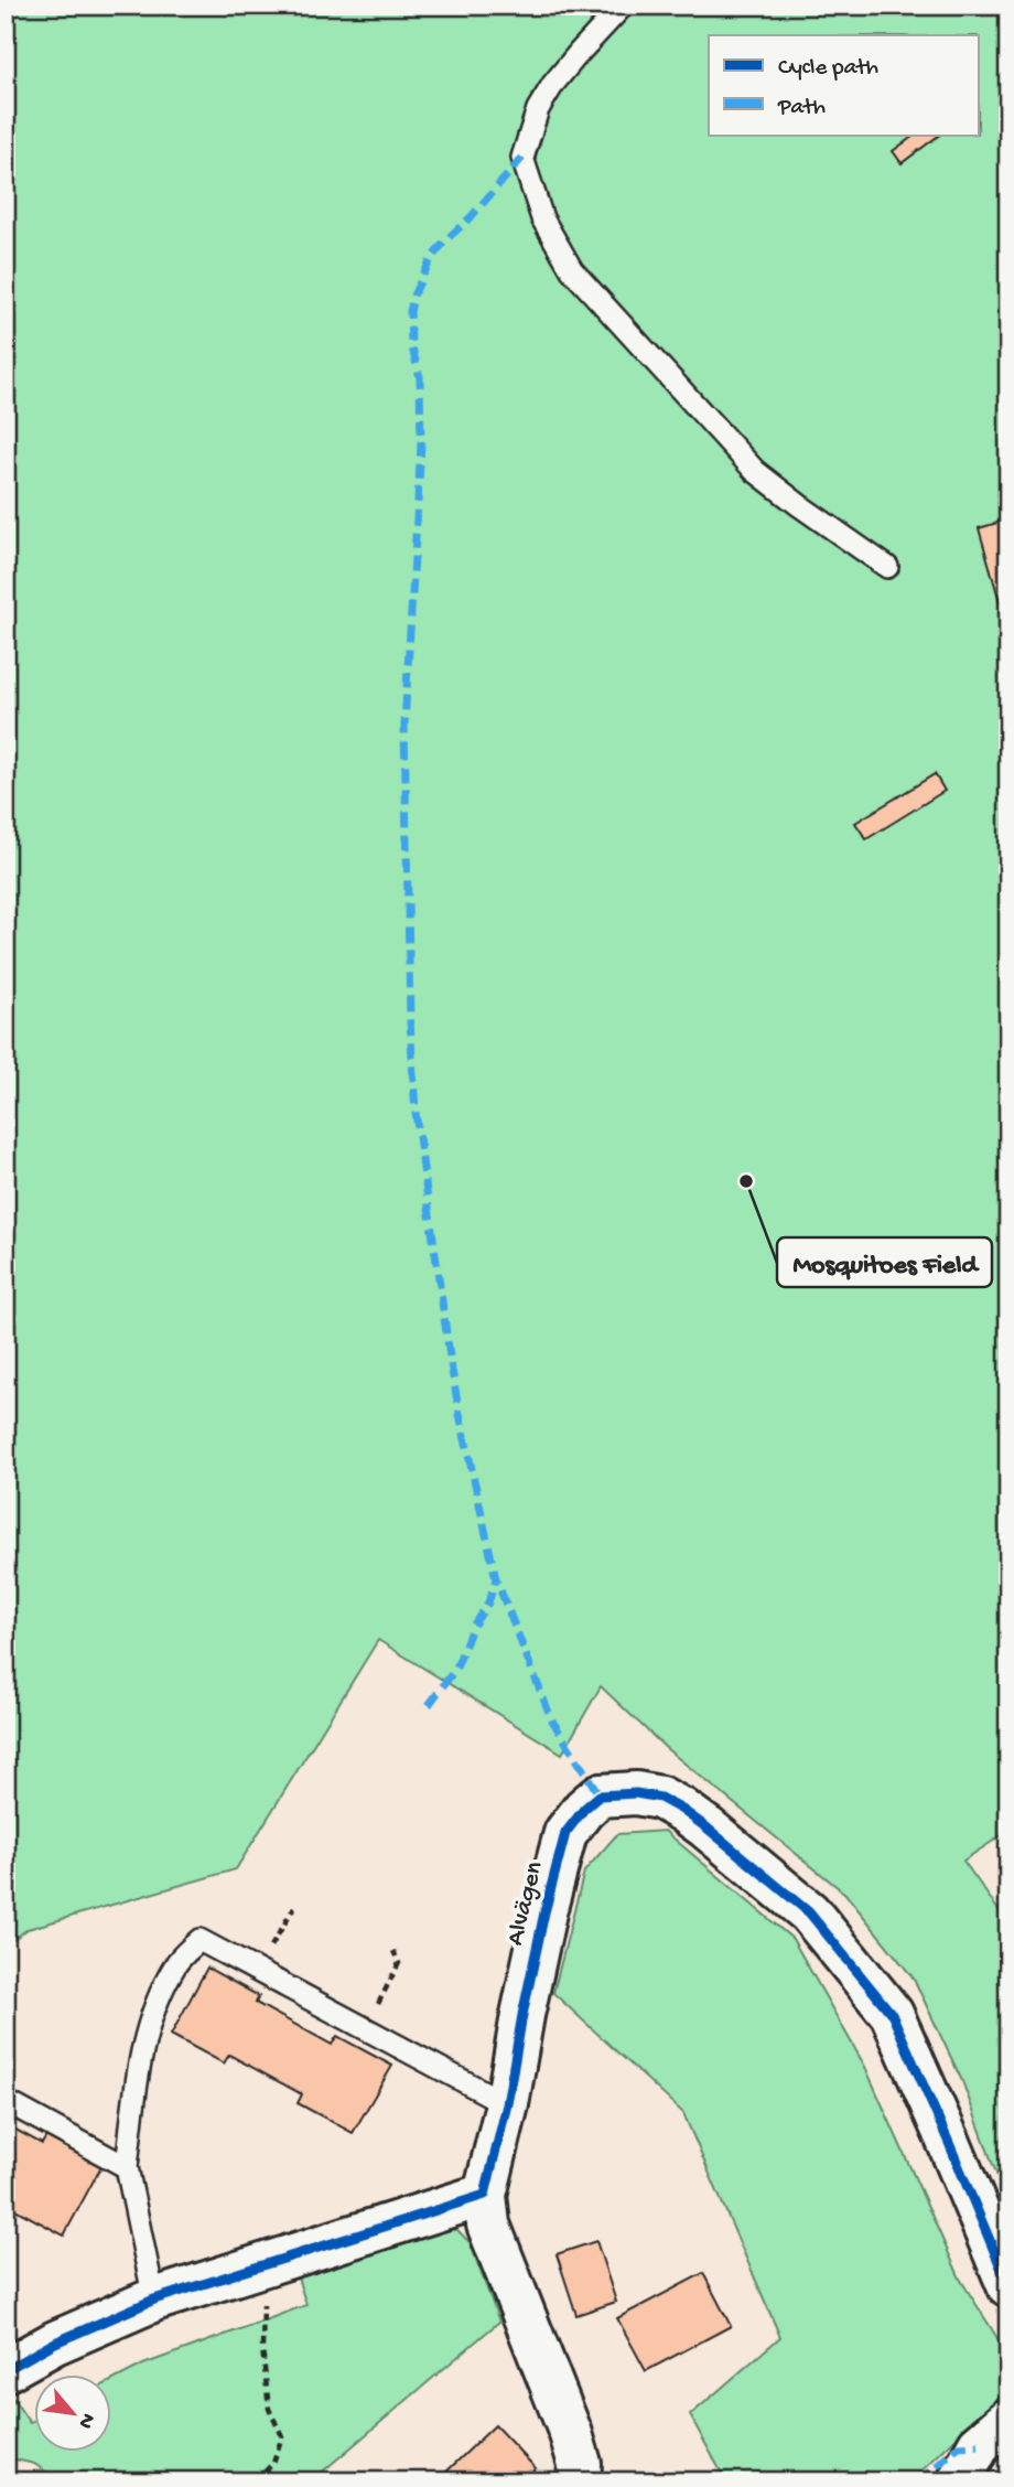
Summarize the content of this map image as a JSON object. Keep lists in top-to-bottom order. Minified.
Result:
{"streets":{"street":["Alvägen"]},"places":["Mosquitoes Field"],"legend":["Cycle path","Path"],"north":"bottom right"}
